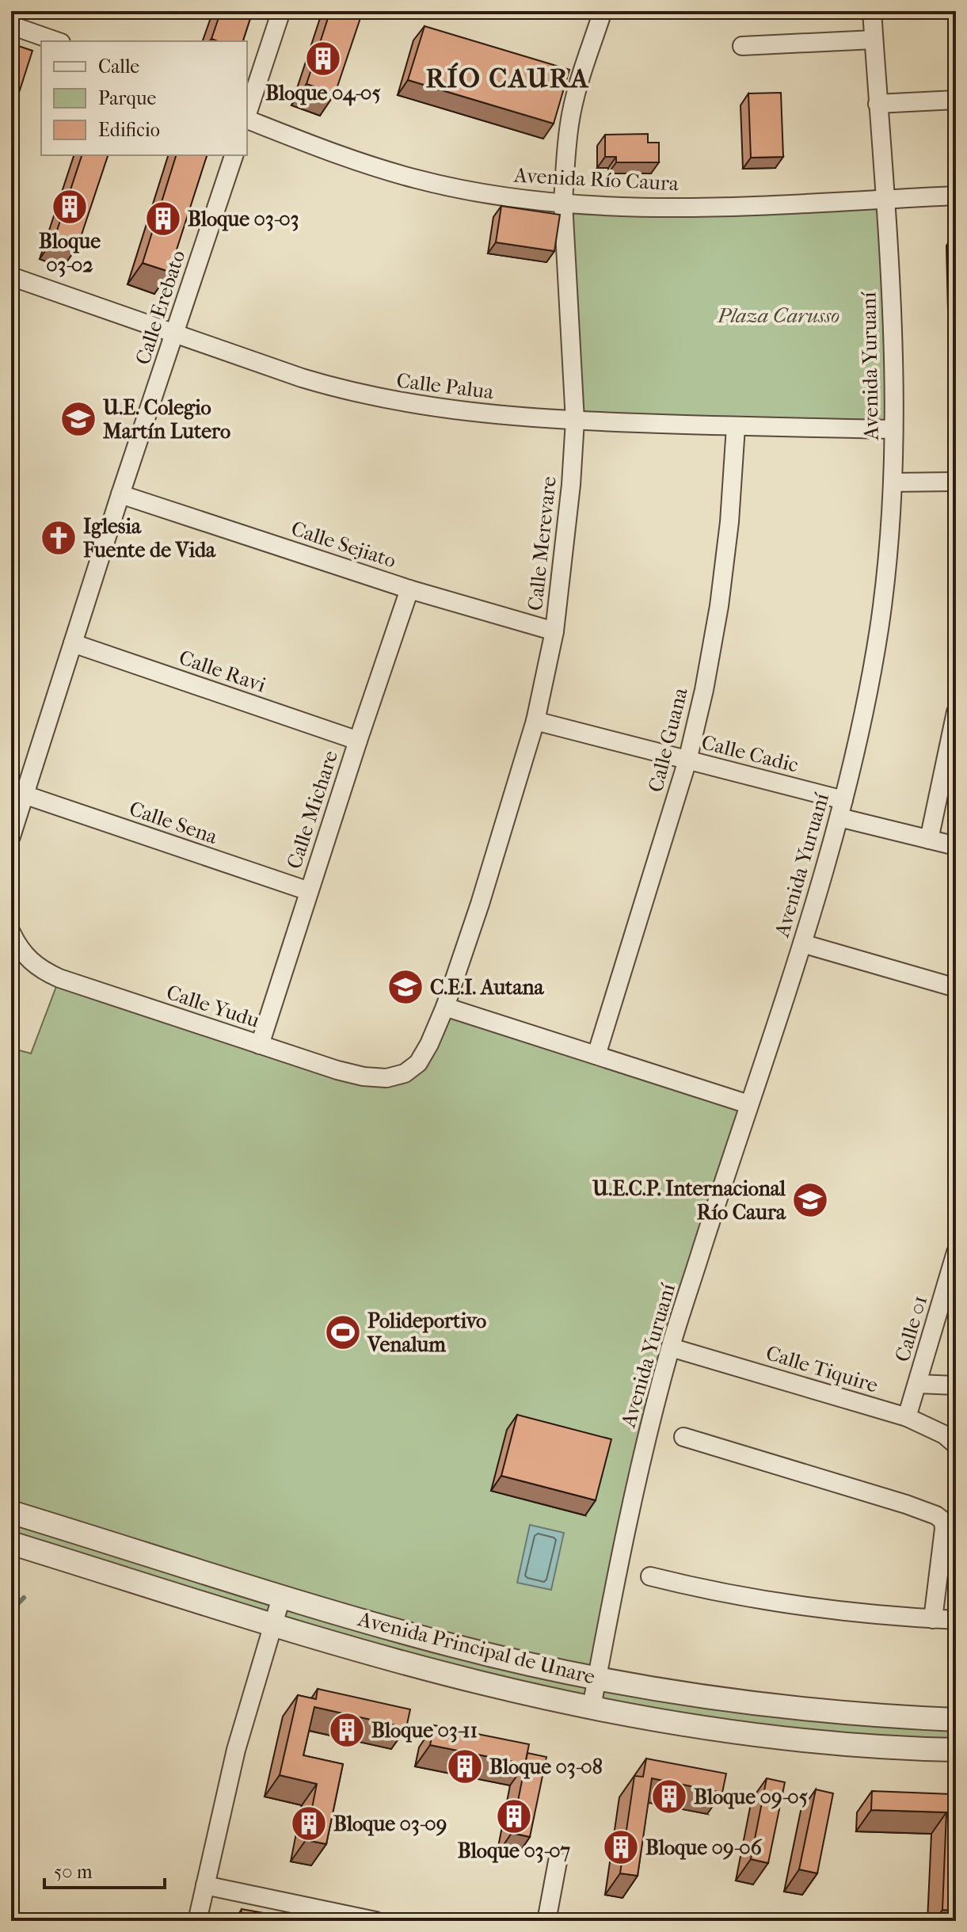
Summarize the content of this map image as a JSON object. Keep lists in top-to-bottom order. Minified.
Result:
{"streets":{"street":["Avenida Río Caura","Calle Erebato","Avenida Yuruaní","Calle Palua","Calle Merevare","Calle Sejiato","Calle Ravi","Calle Guana","Calle Cadic","Calle Michare","Calle Sena","Calle Yudu","Calle 01","Calle Tiquire","Avenida Principal de Unare"]},"crossings":[["Avenida Río Caura","Avenida Yuruaní"],["Avenida Río Caura","Calle Merevare"],["Calle Erebato","Calle Palua"],["Calle Erebato","Calle Sejiato"],["Calle Erebato","Calle Ravi"],["Calle Erebato","Calle Sena"],["Avenida Yuruaní","Calle Palua"],["Avenida Yuruaní","Calle Cadic"],["Avenida Yuruaní","Calle Tiquire"],["Avenida Yuruaní","Avenida Principal de Unare"],["Calle Palua","Calle Merevare"],["Calle Palua","Calle Guana"],["Calle Merevare","Calle Sejiato"],["Calle Merevare","Calle Cadic"],["Calle Merevare","Calle Yudu"],["Calle Sejiato","Calle Michare"],["Calle Ravi","Calle Michare"],["Calle Guana","Calle Cadic"],["Calle Michare","Calle Sena"],["Calle Michare","Calle Yudu"],["Calle 01","Calle Tiquire"]],"districts":["RÍO CAURA"],"parks":["Plaza Carusso"],"places":{"building":["Bloque 04-05","Bloque 03-02","Bloque 03-03","Bloque 03-11","Bloque 03-08","Bloque 09-05","Bloque 03-07","Bloque 03-09","Bloque 09-06"],"school or university":["U.E. Colegio Martín Lutero","C.E.I. Autana","U.E.C.P. Internacional Río Caura"],"church":["Iglesia Fuente de Vida"],"sports":["Polideportivo Venalum"]},"legend":["Calle","Parque","Edificio"],"scale_bar":"50 m"}
